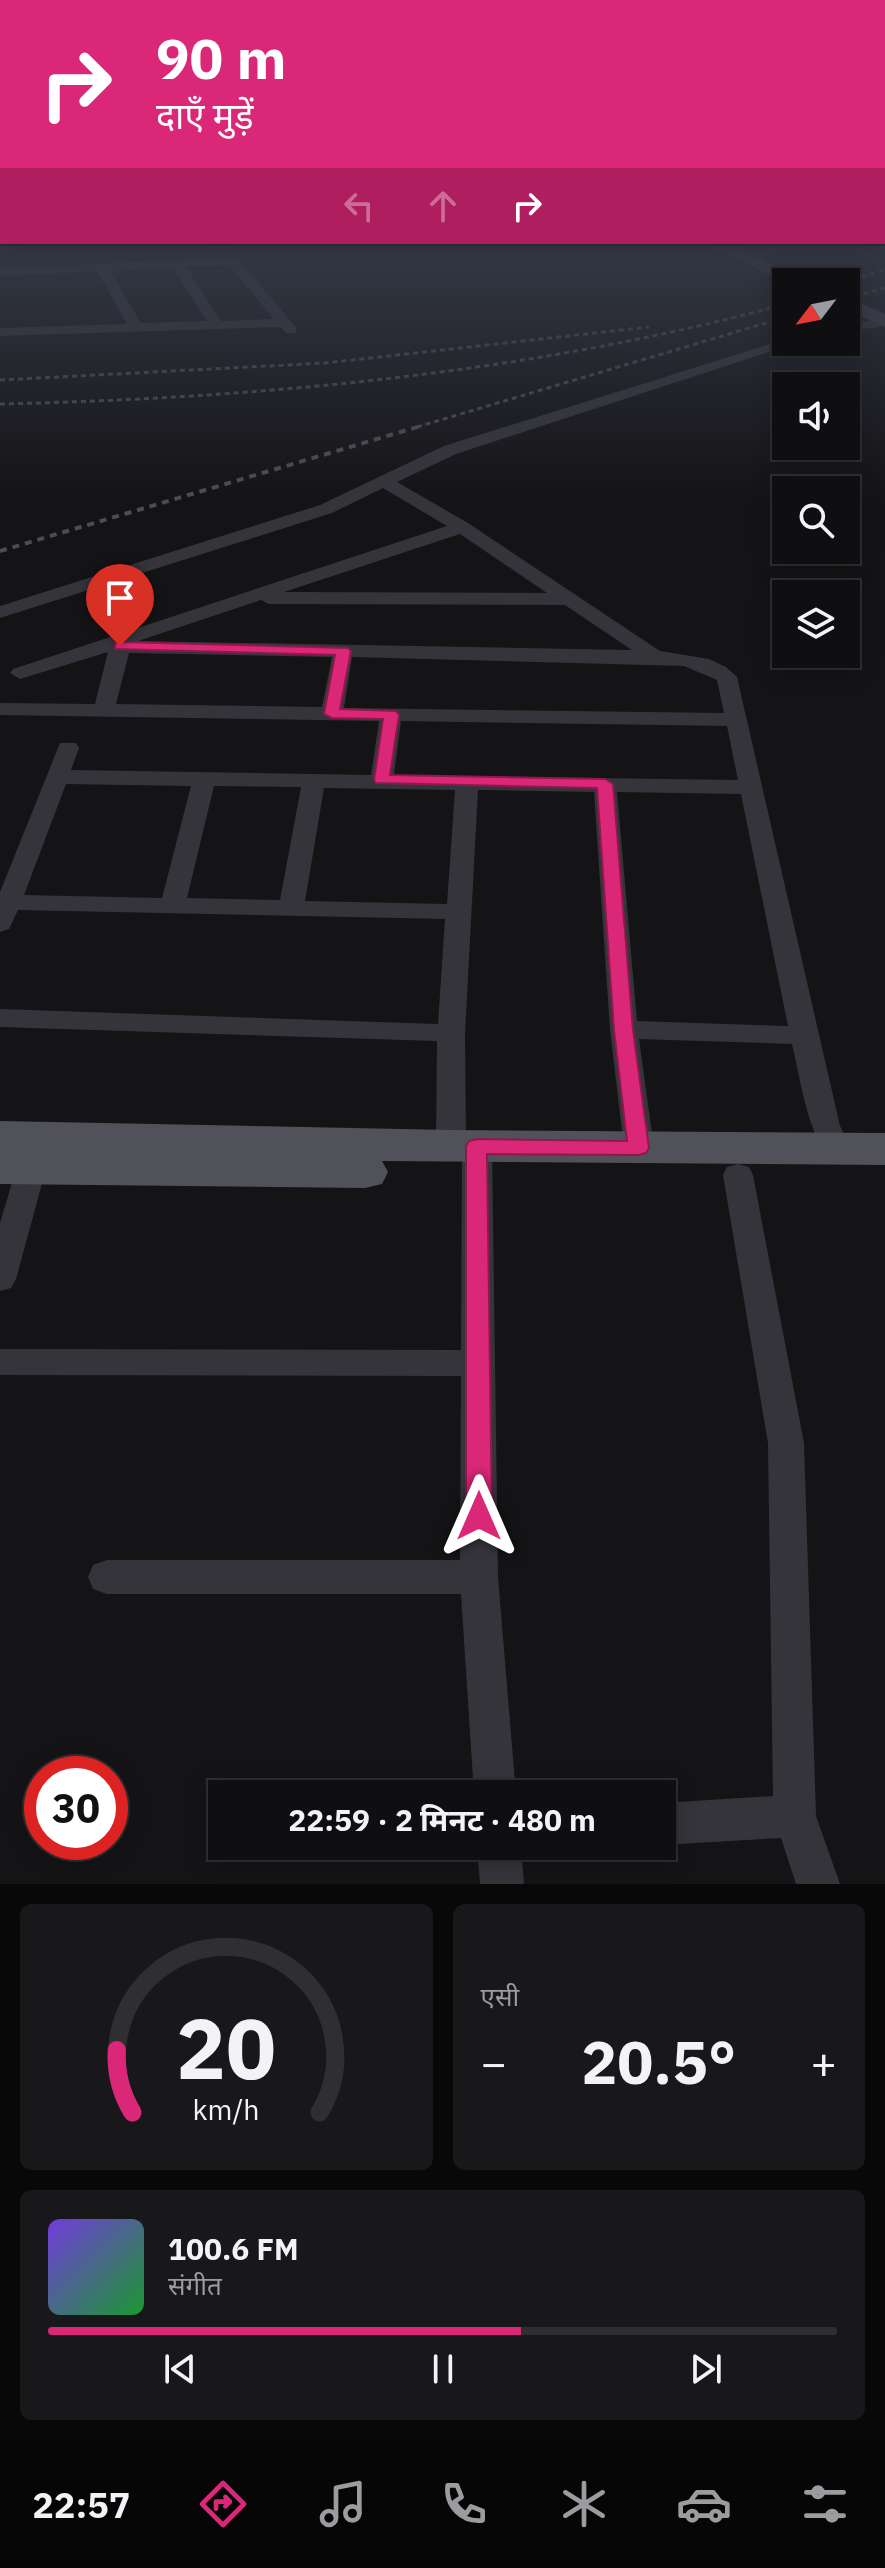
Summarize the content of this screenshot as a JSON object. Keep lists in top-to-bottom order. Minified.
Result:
{"north":"bottom left","page":{"turn":["90 m","दाएँ मुड़ें"],"limit":"30","trip":"22:59 · 2 मिनट · 480 m","tile":"एसी","heat":["−","20.5°","+"],"song":["100.6 FM","संगीत"],"tabs":"22:57","gauge":["20","km/h"]}}
